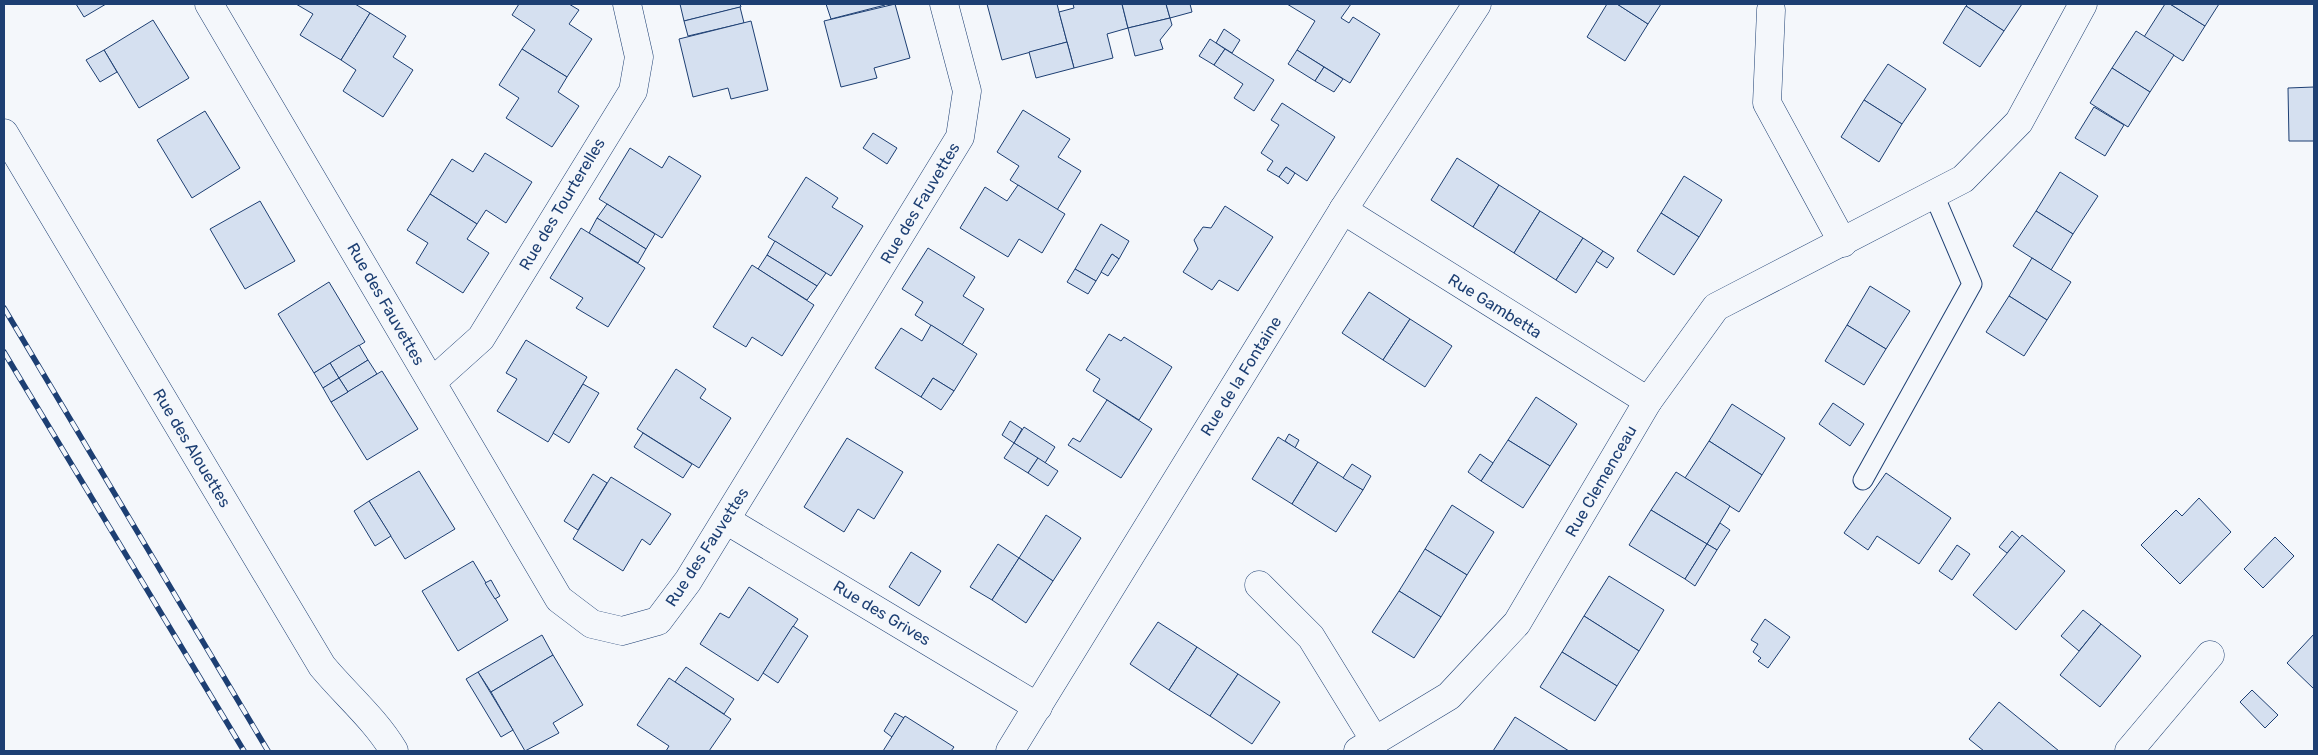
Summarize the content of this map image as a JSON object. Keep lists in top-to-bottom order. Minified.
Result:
{"streets":{"street":["Rue des Fauvettes","Rue des Tourterelles","Rue Gambetta","Rue de la Fontaine","Rue des Alouettes","Rue Clemenceau","Rue des Grives"]},"crossings":[["Rue des Fauvettes","Rue des Tourterelles"],["Rue des Fauvettes","Rue des Grives"],["Rue Gambetta","Rue de la Fontaine"],["Rue Gambetta","Rue Clemenceau"],["Rue de la Fontaine","Rue des Grives"]]}
